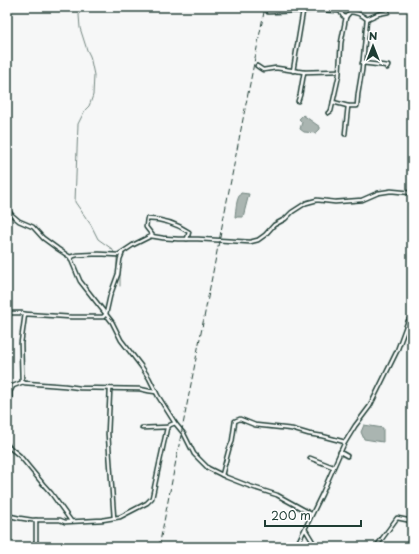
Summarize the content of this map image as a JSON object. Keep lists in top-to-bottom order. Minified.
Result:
{"scale_bar":"200 m","north":"top"}
